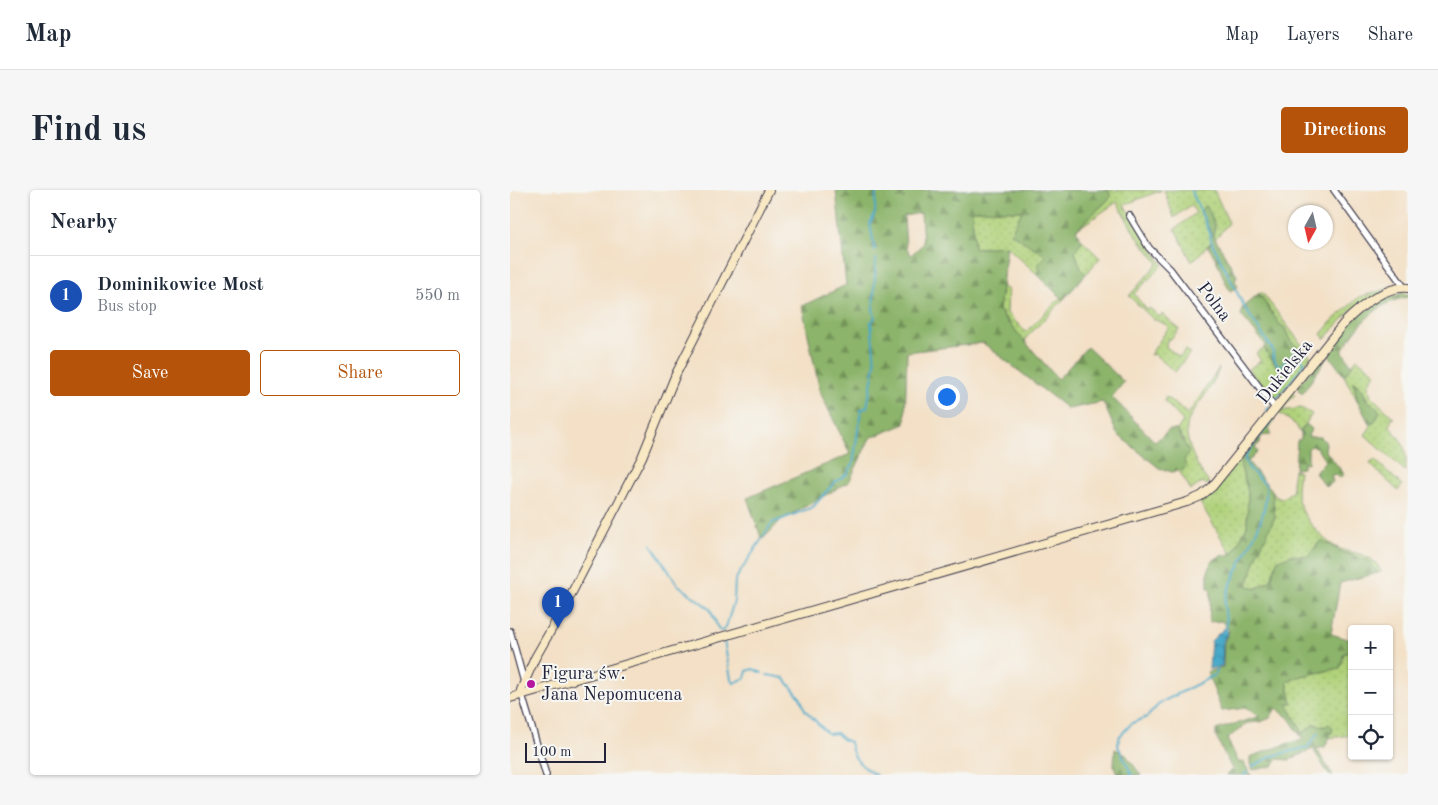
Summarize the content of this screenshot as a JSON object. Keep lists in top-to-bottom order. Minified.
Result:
{"streets":{"main road":["Dukielska"],"street":["Polna"]},"crossings":[["Polna","Dukielska"]],"places":["Figura św. Jana Nepomucena"],"scale_bar":"100 m","north":"bottom","page":{"header":"Map","nav":["Map","Layers","Share"],"buttons":["Directions",["Save","Share"]],"title":"Find us","heading":"Nearby","list":[{"mark":"1","name":"Dominikowice Most","note":"Bus stop","value":"550 m"}],"pins":"1","map_buttons":["+","−"],"scale":"100 m"}}
